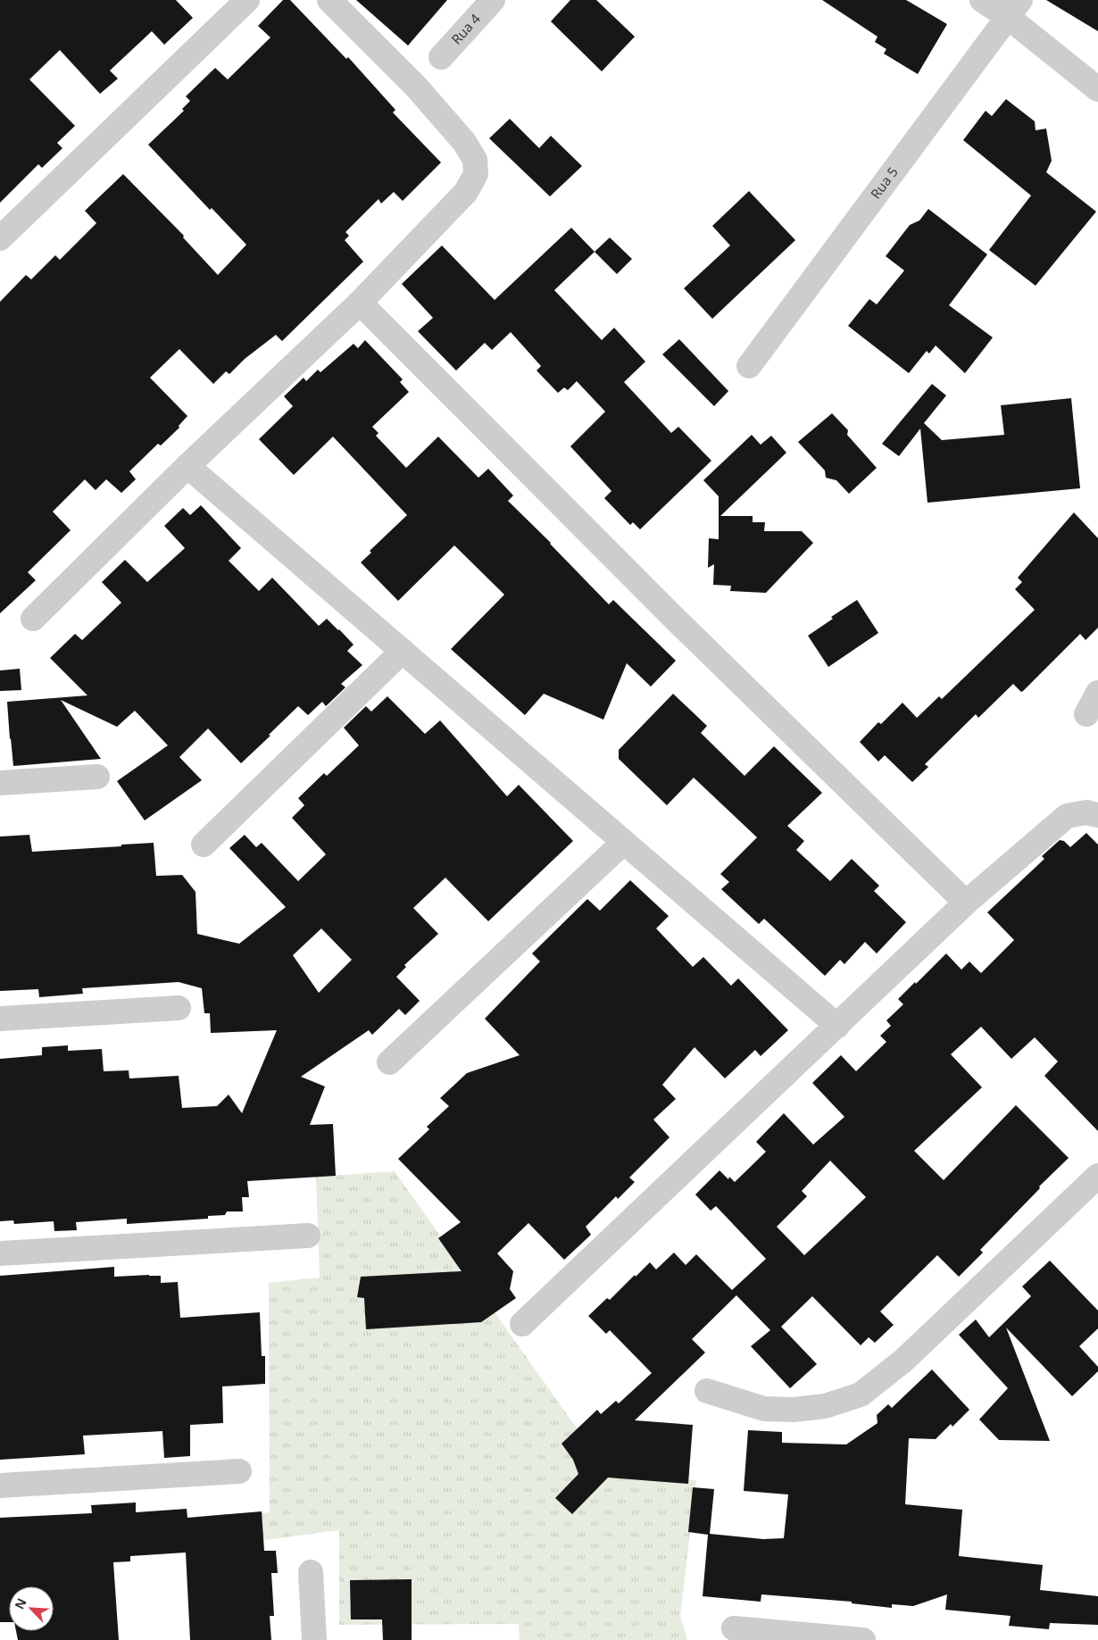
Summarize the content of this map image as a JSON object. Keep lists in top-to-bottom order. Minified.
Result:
{"streets":{"street":["Rua 4","Rua 5"]},"north":"top left"}
